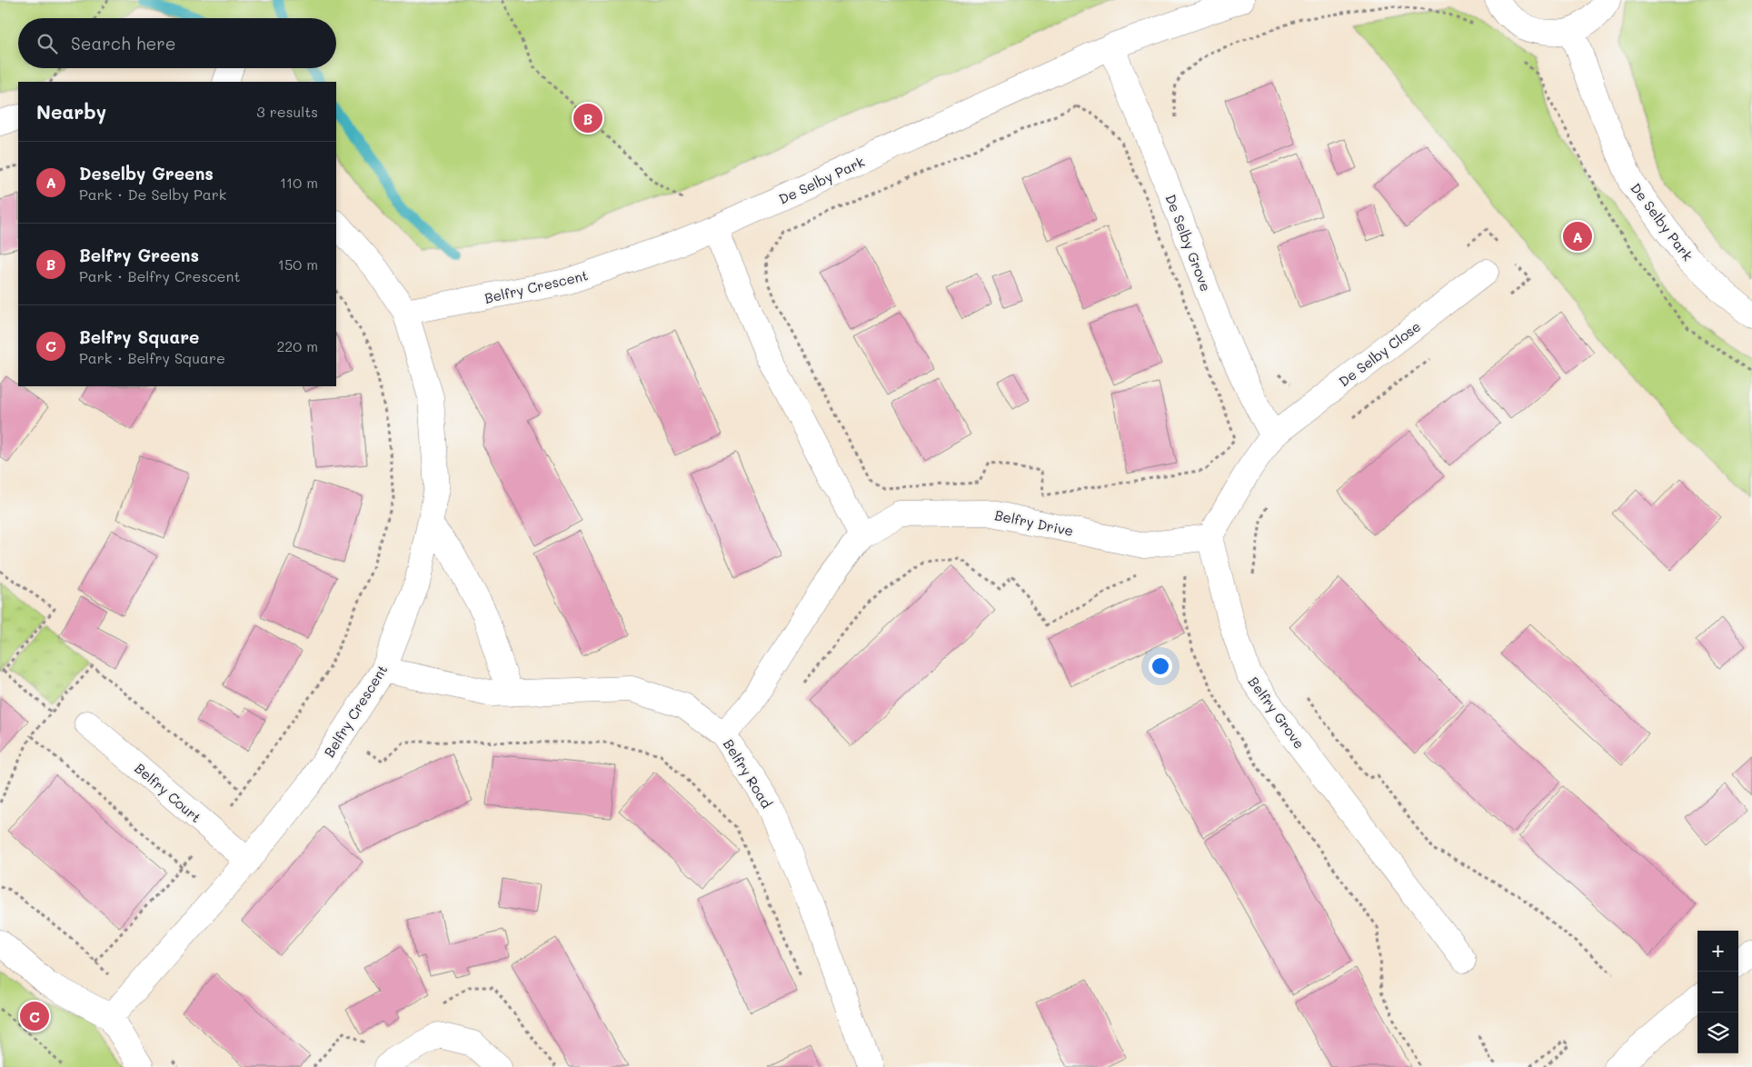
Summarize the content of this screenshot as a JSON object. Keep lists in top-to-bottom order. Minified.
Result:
{"streets":{"street":["De Selby Park","De Selby Grove","Belfry Crescent","De Selby Close","Belfry Drive","Belfry Grove","Belfry Road","Belfry Court"]},"crossings":[["De Selby Park","De Selby Grove"],["De Selby Park","Belfry Crescent"],["De Selby Grove","De Selby Close"],["Belfry Crescent","Belfry Road"],["Belfry Crescent","Belfry Court"],["Belfry Drive","Belfry Grove"]],"page":{"search":"Search here","heading":["Nearby","3 results"],"pins":["B","A","C"],"list":[{"mark":"A","name":"Deselby Greens","note":"Park · De Selby Park","value":"110 m"},{"mark":"B","name":"Belfry Greens","note":"Park · Belfry Crescent","value":"150 m"},{"mark":"C","name":"Belfry Square","note":"Park · Belfry Square","value":"220 m"}],"map_buttons":["+","−"]}}
